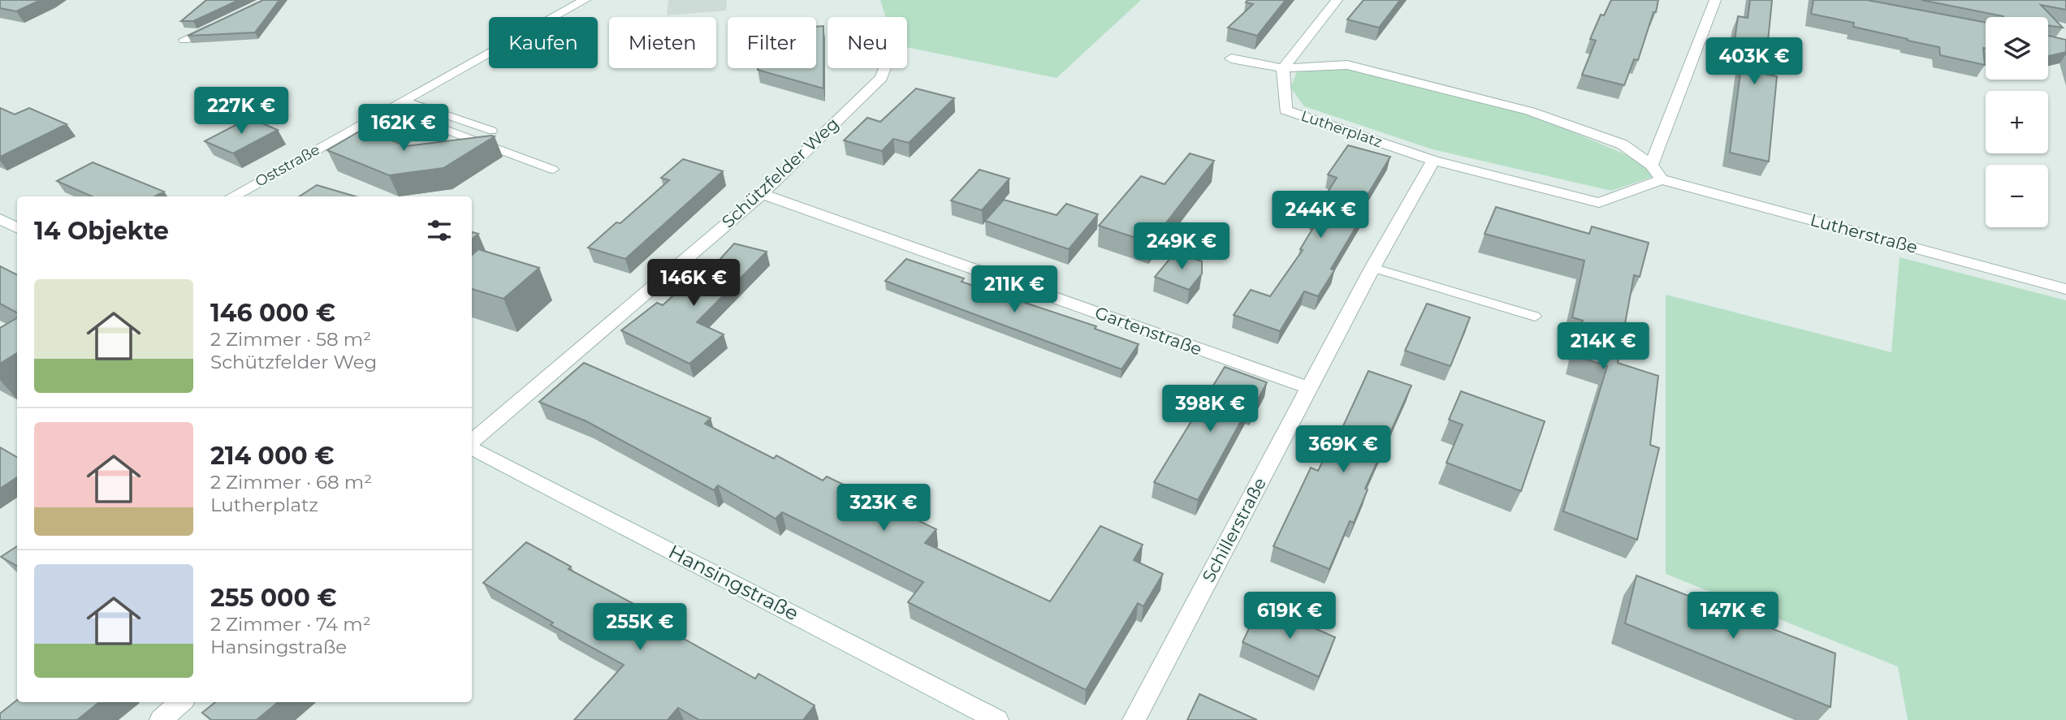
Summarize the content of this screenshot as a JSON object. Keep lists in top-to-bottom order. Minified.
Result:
{"streets":{"street":["Lutherplatz","Oststraße","Schützfelder Weg","Lutherstraße","Gartenstraße","Schillerstraße","Hansingstraße"]},"crossings":[["Lutherplatz","Lutherstraße"],["Lutherplatz","Schillerstraße"],["Schützfelder Weg","Gartenstraße"],["Gartenstraße","Schillerstraße"]],"page":{"map_buttons":["+","−"],"chip":["Kaufen","Mieten","Filter","Neu"],"price":["403K €","227K €","162K €","244K €","249K €","146K €","211K €","214K €","398K €","369K €","323K €","619K €","147K €","255K €"],"heading":"14 Objekte","list":[{"name":"146 000 €","note":"2 Zimmer · 58 m² · Schützfelder Weg"},{"name":"214 000 €","note":"2 Zimmer · 68 m² · Lutherplatz"},{"name":"255 000 €","note":"2 Zimmer · 74 m² · Hansingstraße"}]}}
